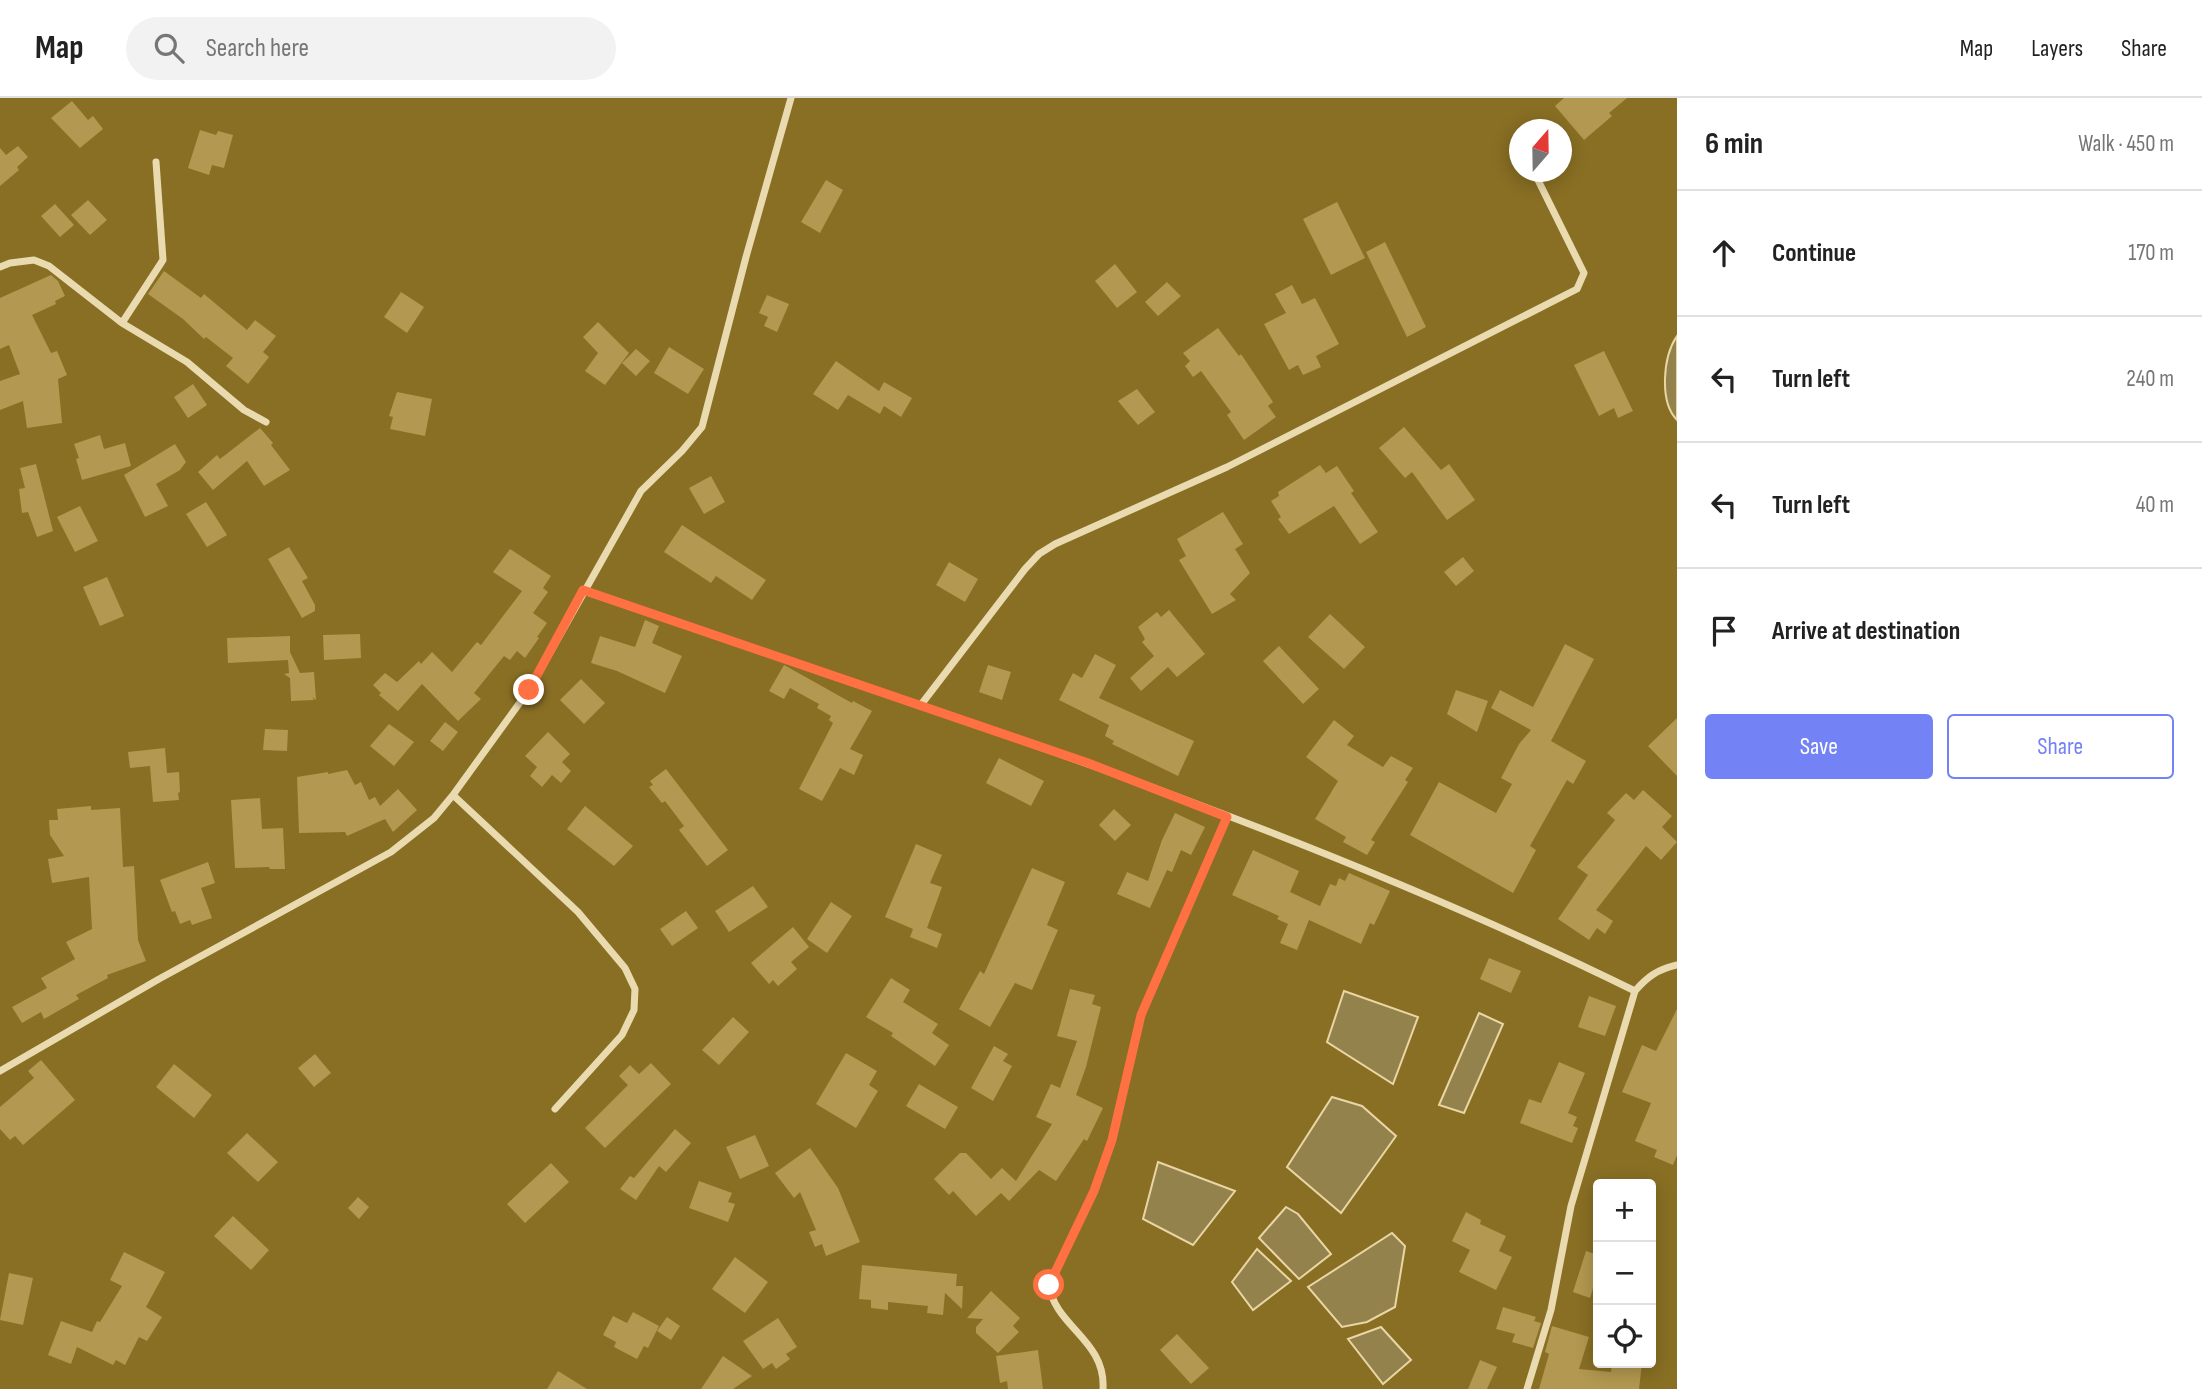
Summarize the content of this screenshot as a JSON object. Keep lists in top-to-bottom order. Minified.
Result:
{"north":"top","page":{"header":"Map","search":"Search here","nav":["Map","Layers","Share"],"heading":["6 min","Walk · 450 m"],"list":[["Continue","170 m"],["Turn left","240 m"],["Turn left","40 m"],"Arrive at destination"],"buttons":["Save","Share"],"map_buttons":["+","−"]}}
